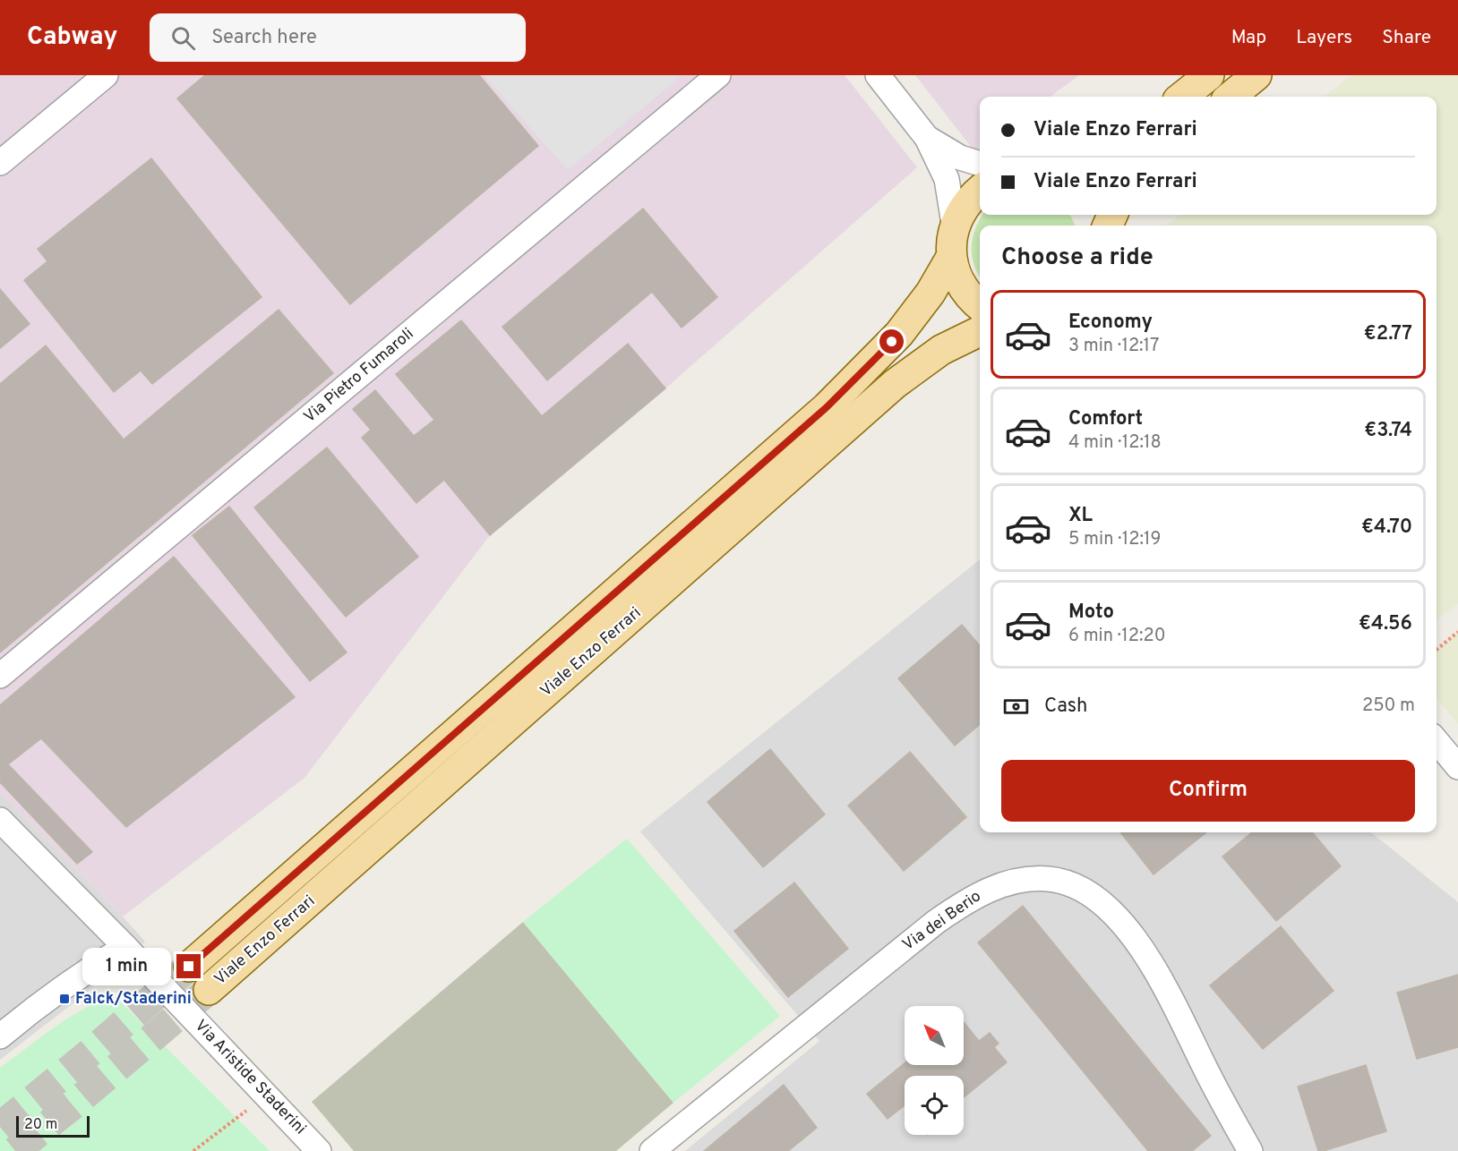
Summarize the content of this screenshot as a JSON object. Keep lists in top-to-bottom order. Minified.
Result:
{"streets":{"main road":["Viale Enzo Ferrari"],"street":["Via Pietro Fumaroli","Via dei Berio","Via Aristide Staderini"]},"places":{"transit":["Falck/Staderini"]},"scale_bar":"20 m","north":"top left","page":{"header":"Cabway","search":"Search here","nav":["Map","Layers","Share"],"banner":["Viale Enzo Ferrari","Viale Enzo Ferrari"],"heading":"Choose a ride","list":[{"name":"Economy","note":"3 min · 12:17","value":"€2.77"},{"name":"Comfort","note":"4 min · 12:18","value":"€3.74"},{"name":"XL","note":"5 min · 12:19","value":"€4.70"},{"name":"Moto","note":"6 min · 12:20","value":"€4.56"}],"pay":["Cash","250 m"],"buttons":"Confirm","bubble":"1 min","scale":"20 m"}}
